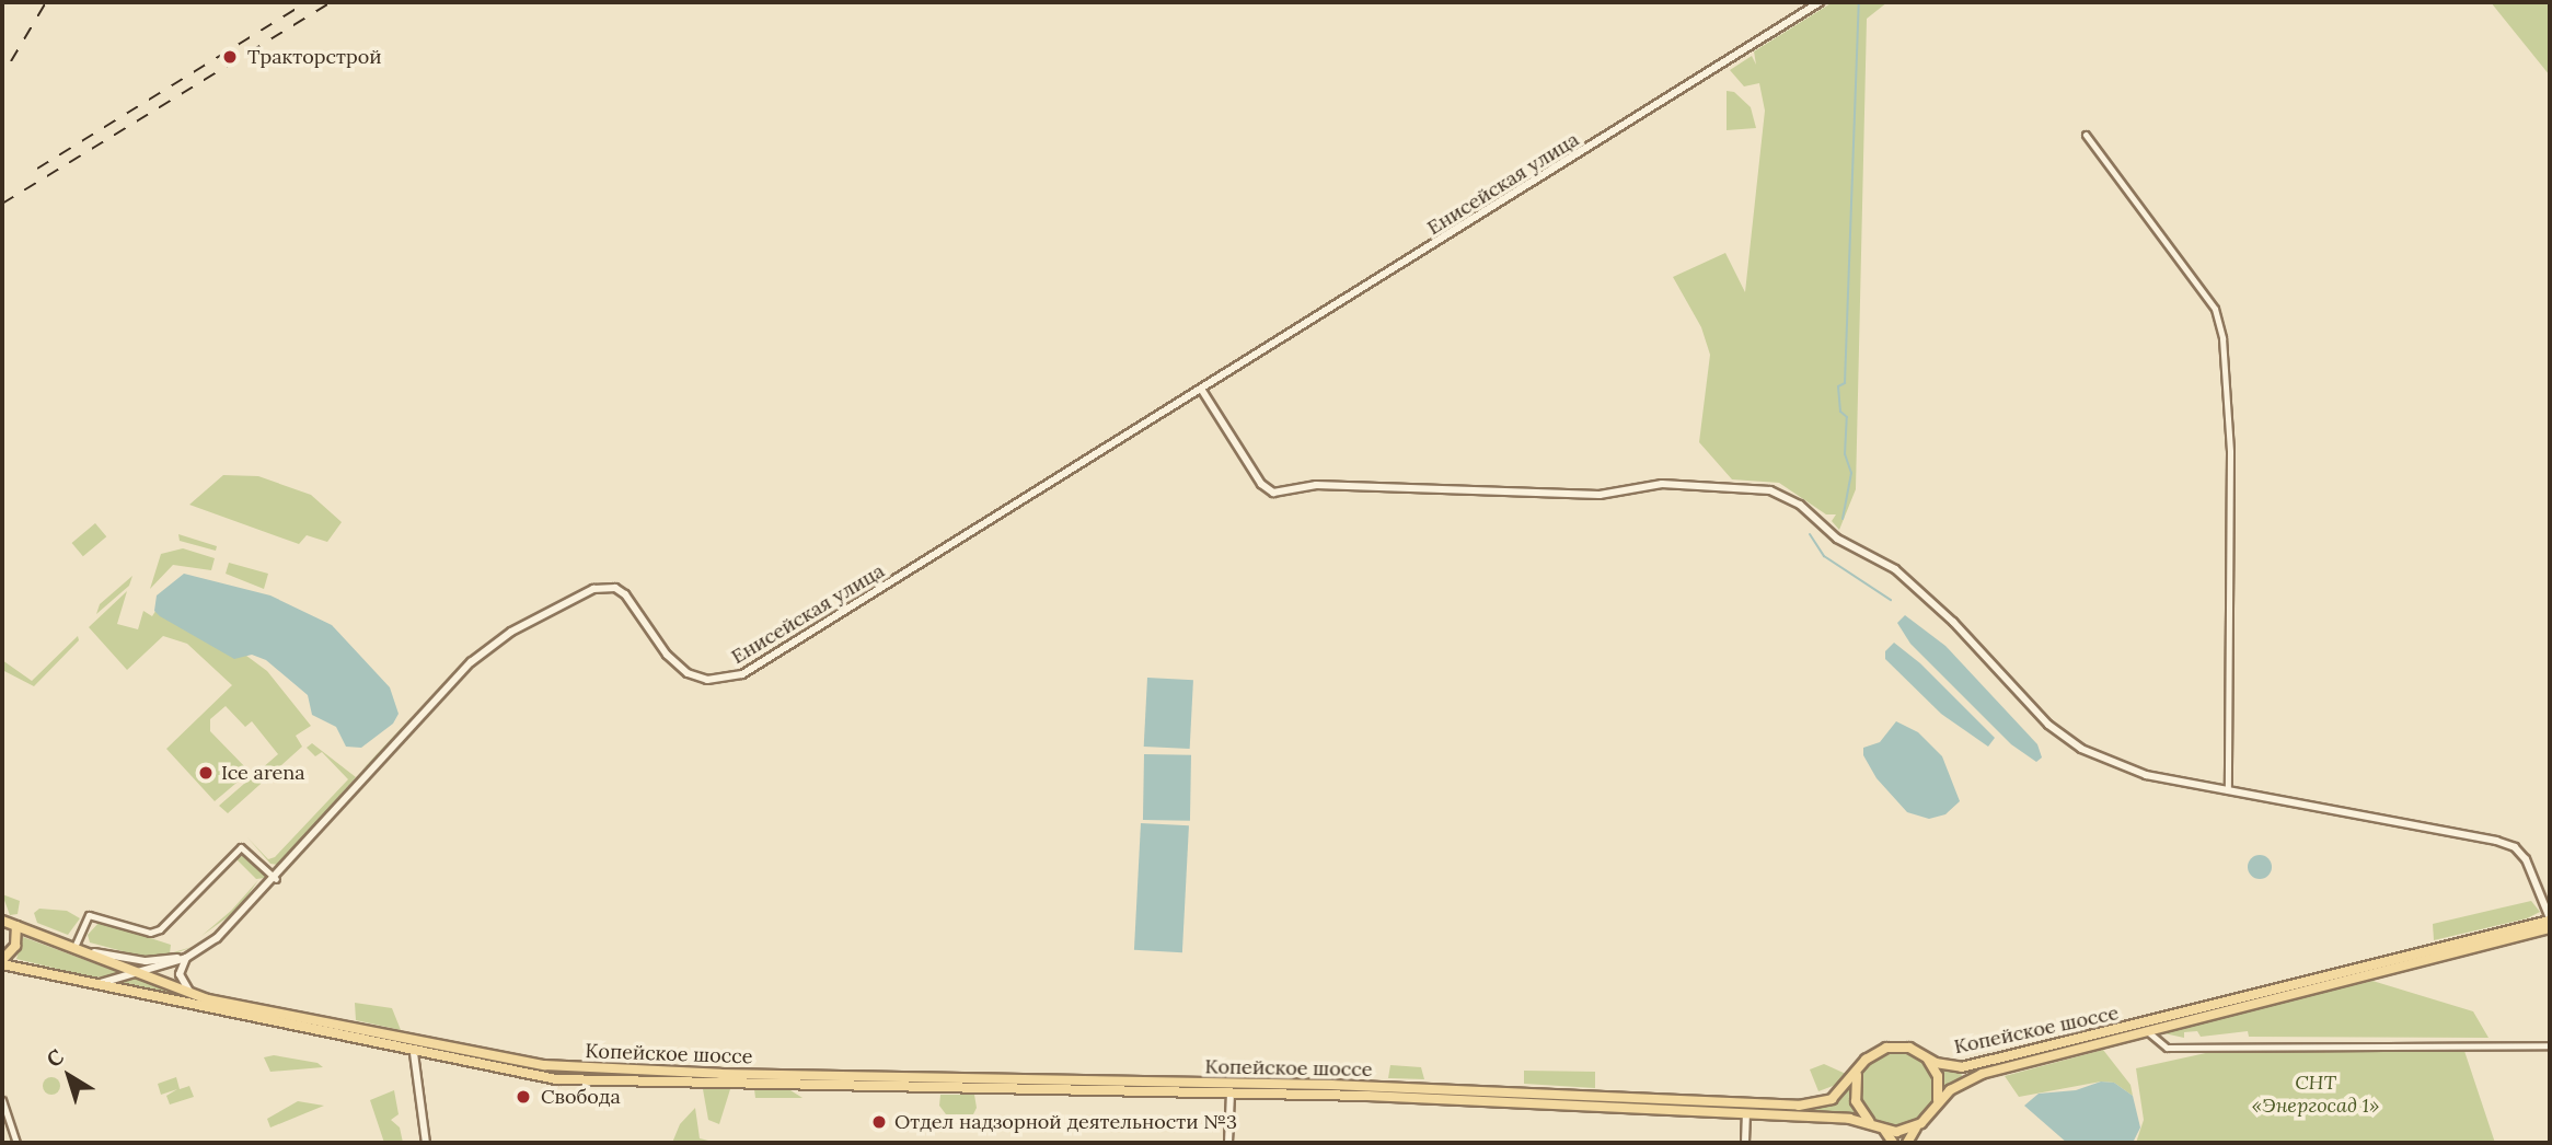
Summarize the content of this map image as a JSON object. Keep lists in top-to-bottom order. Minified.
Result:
{"streets":{"main road":["Копейское шоссе"],"street":["Енисейская улица"]},"crossings":[["Енисейская улица","Копейское шоссе"]],"parks":["СНТ «Энергосад 1»"],"places":["Тракторстрой","Ice arena","Свобода","Отдел надзорной деятельности №3"],"north":"top left"}
